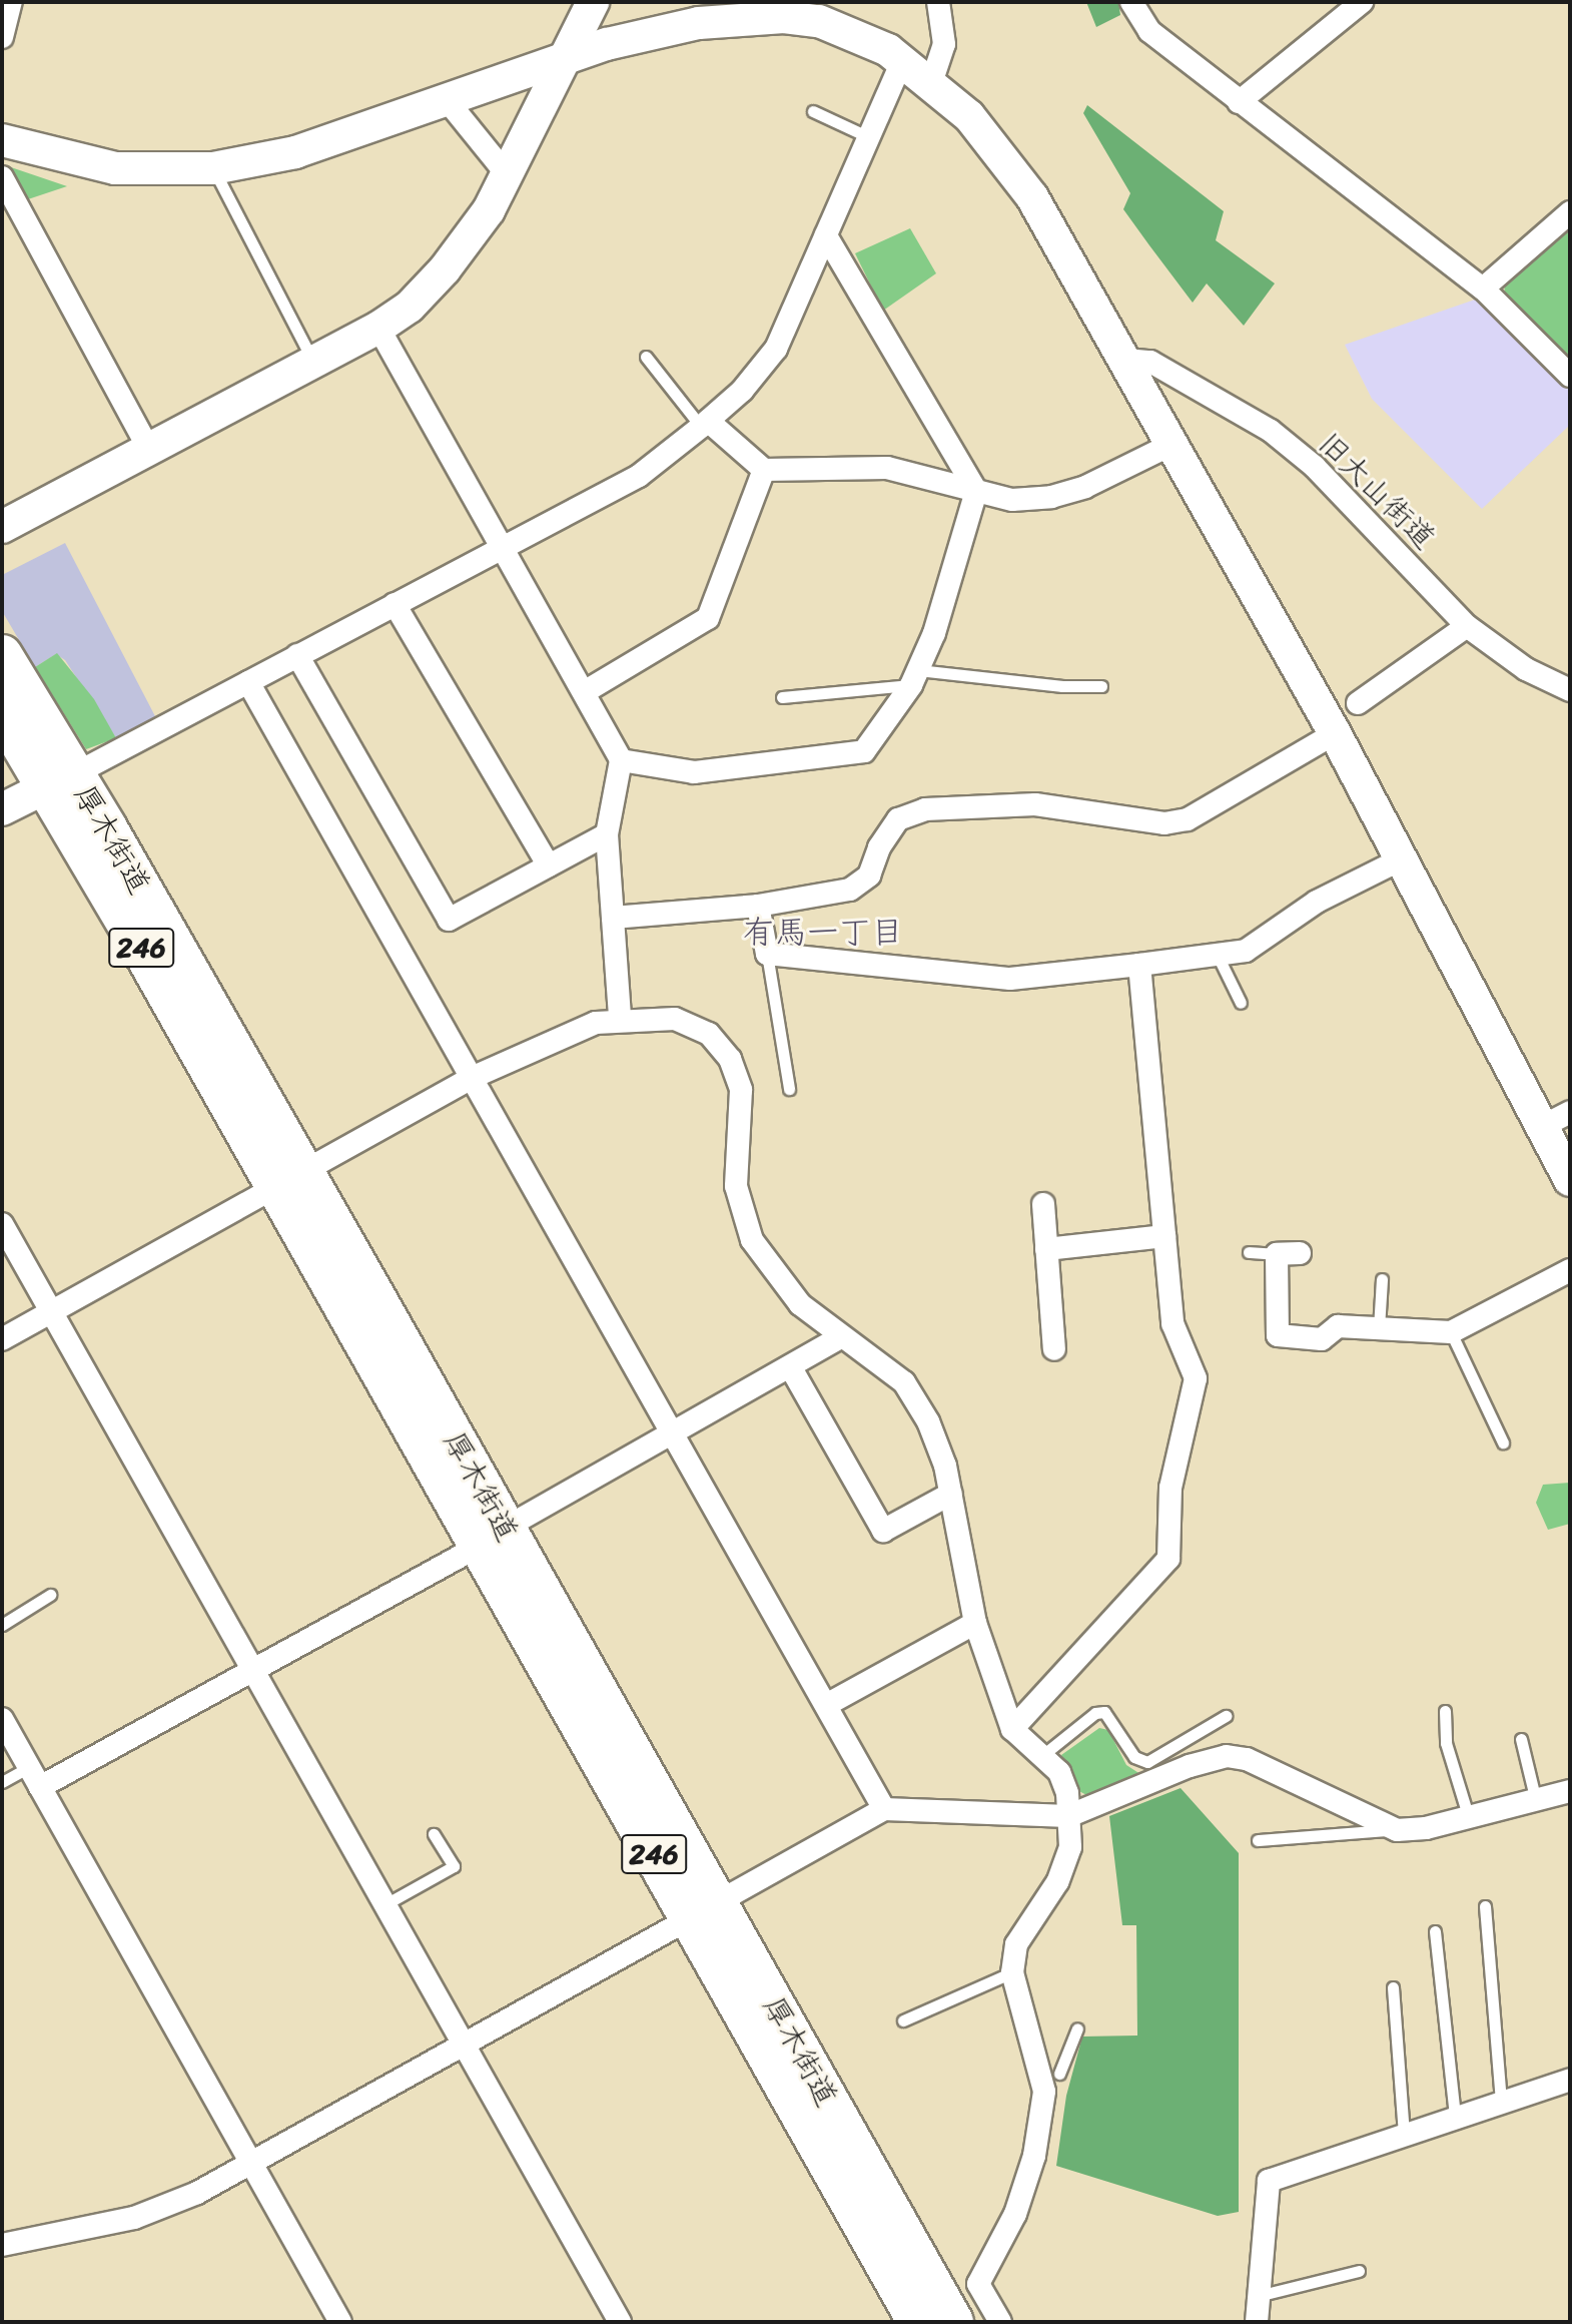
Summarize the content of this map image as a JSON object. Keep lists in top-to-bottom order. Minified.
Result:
{"streets":{"highway":["厚木街道","246"],"street":["旧大山街道"]},"districts":["有馬一丁目"]}
